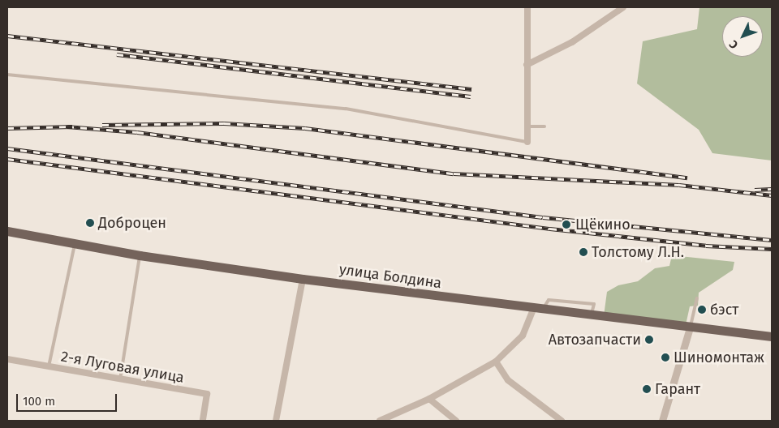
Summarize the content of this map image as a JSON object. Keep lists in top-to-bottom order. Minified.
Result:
{"streets":{"main road":["улица Болдина"],"street":["2-я Луговая улица"]},"places":["Доброцен","Щёкино","Толстому Л.Н.","бэст","Автозапчасти","Шиномонтаж","Гарант"],"scale_bar":"100 m","north":"bottom left"}
